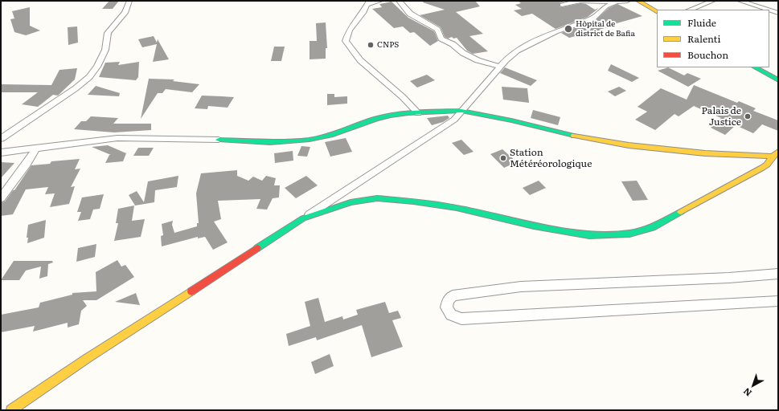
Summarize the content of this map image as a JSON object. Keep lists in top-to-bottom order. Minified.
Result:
{"places":["Hôpital de district de Bafia","CNPS","Palais de Justice","Station Météréorologique"],"legend":["Fluide","Ralenti","Bouchon"],"north":"bottom left"}
